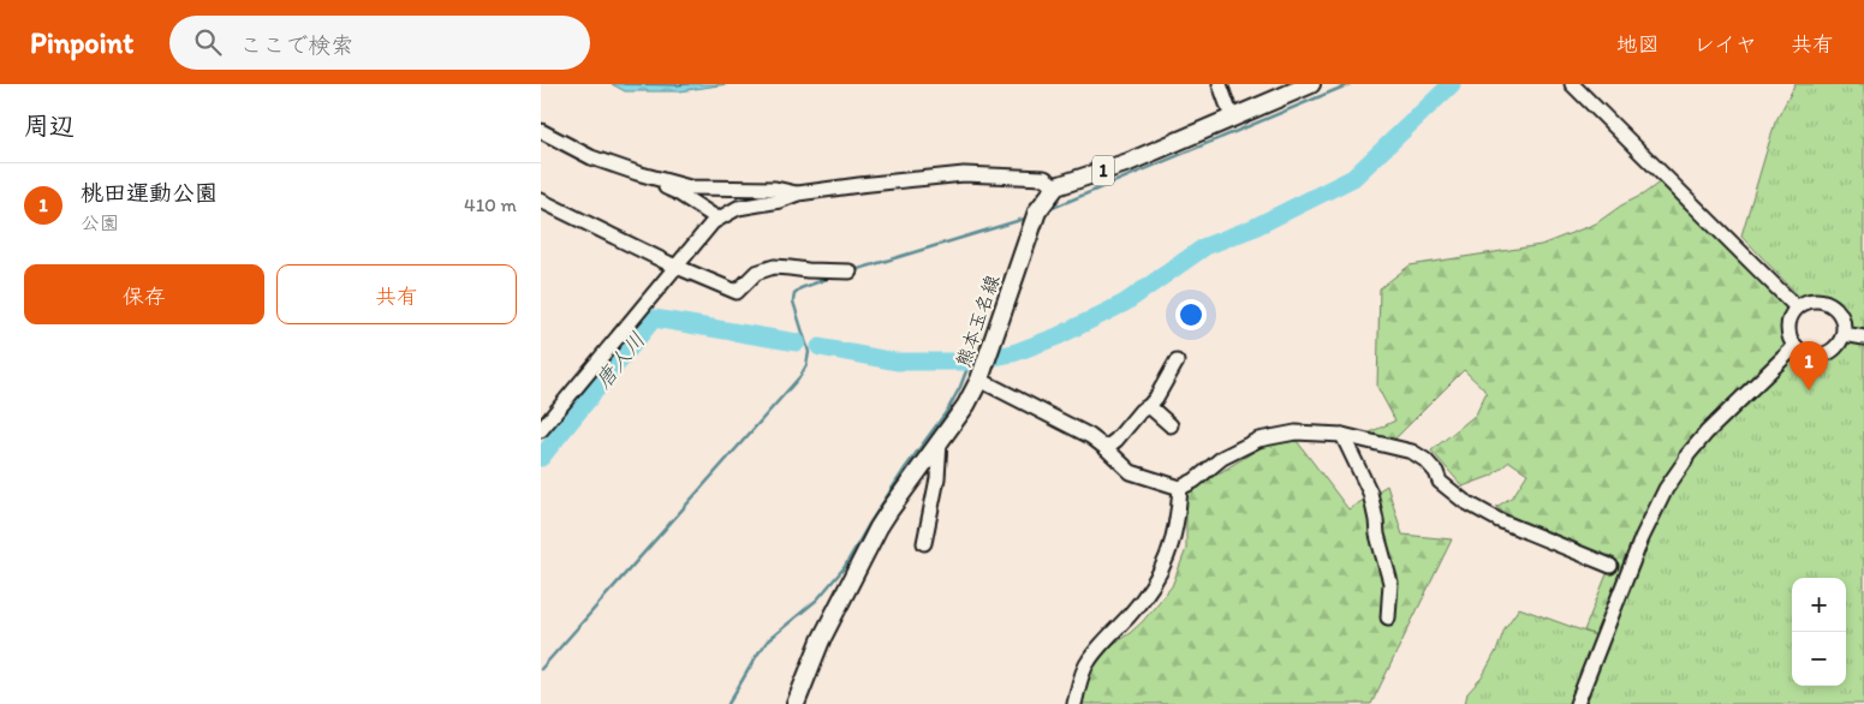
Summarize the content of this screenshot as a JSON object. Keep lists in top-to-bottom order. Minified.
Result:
{"streets":{"main road":["1","熊本玉名線"]},"crossings":[["1","熊本玉名線"]],"water":["唐人川"],"page":{"header":"Pinpoint","search":"ここで検索","nav":["地図","レイヤ","共有"],"heading":"周辺","list":[{"mark":"1","name":"桃田運動公園","note":"公園","value":"410 m"}],"buttons":["保存","共有"],"pins":"1","map_buttons":["+","−"]}}
